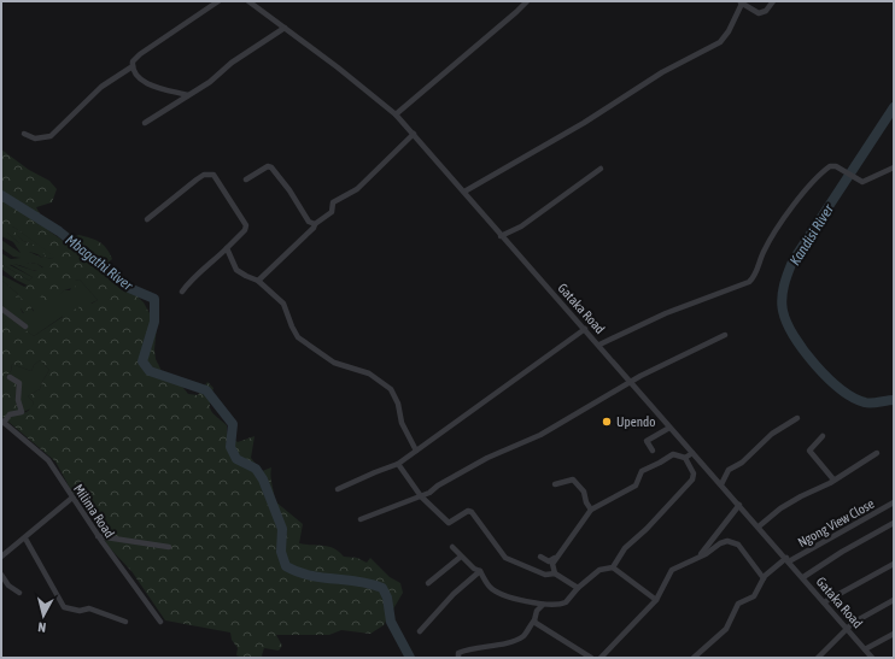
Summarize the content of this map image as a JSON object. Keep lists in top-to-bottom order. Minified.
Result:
{"streets":{"street":["Gataka Road","Milima Road","Ngong View Close"]},"crossings":[["Gataka Road","Ngong View Close"]],"water":["Kandisi River","Mbagathi River"],"places":["Upendo"],"north":"bottom"}
